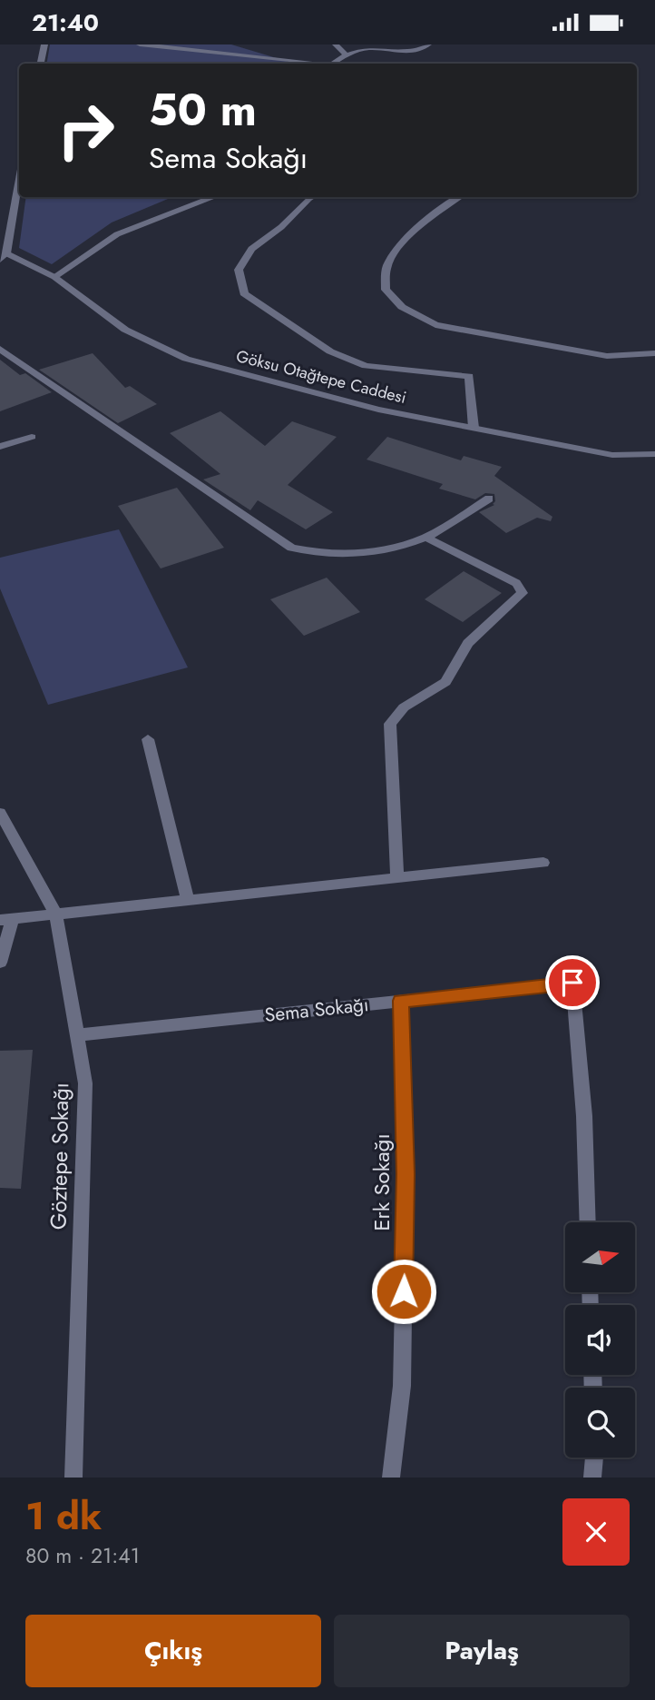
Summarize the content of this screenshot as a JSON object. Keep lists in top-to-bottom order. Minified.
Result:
{"streets":{"street":["Göksu Otağtepe Caddesi","Sema Sokağı","Göztepe Sokağı","Erk Sokağı"]},"crossings":[["Sema Sokağı","Göztepe Sokağı"],["Sema Sokağı","Erk Sokağı"]],"north":"right","page":{"status":"21:40","turn":["50 m","Sema Sokağı"],"heading":["1 dk","80 m · 21:41"],"buttons":["Çıkış","Paylaş"]}}
